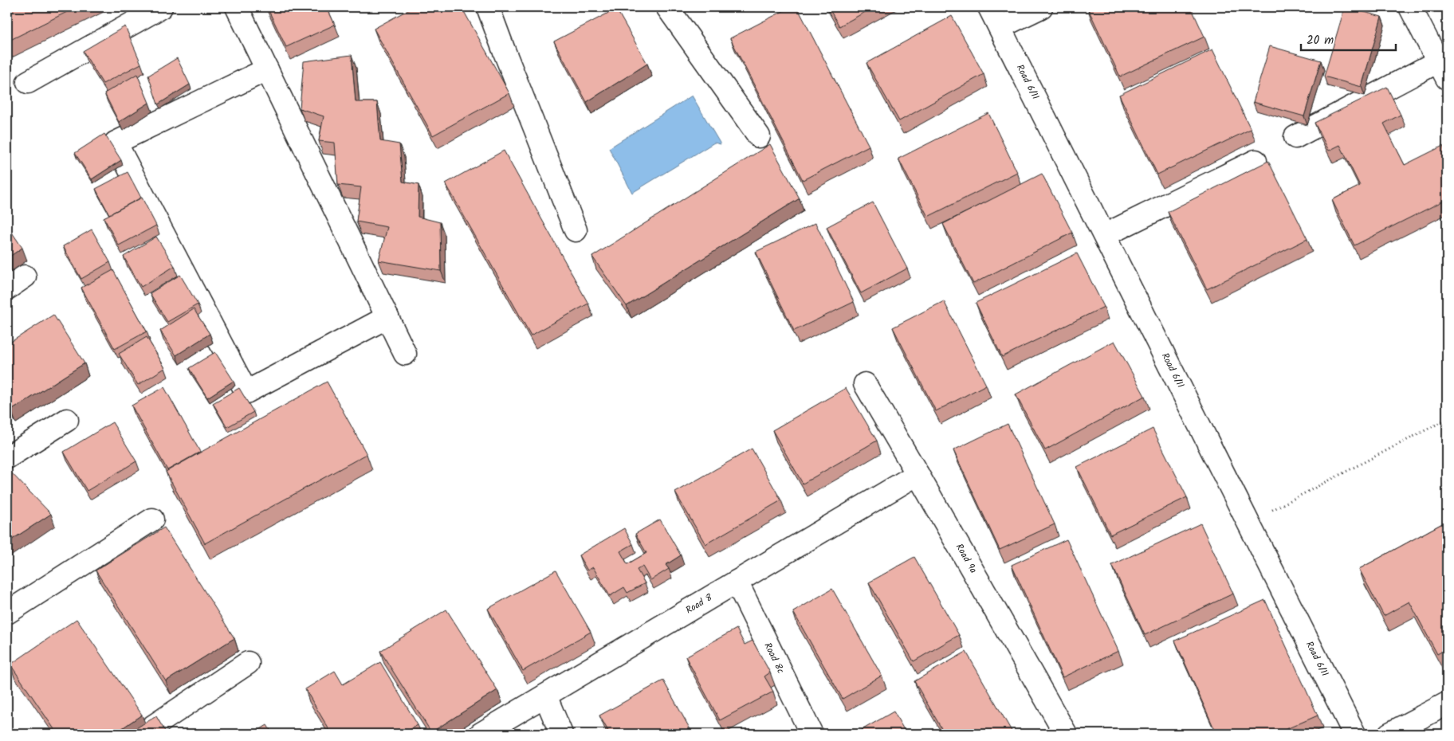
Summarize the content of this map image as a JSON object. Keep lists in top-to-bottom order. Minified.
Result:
{"streets":{"street":["Road 6/11","Road 9a","Road 8","Road 8c"]},"crossings":[["Road 9a","Road 8"],["Road 8","Road 8c"]],"scale_bar":"20 m"}
